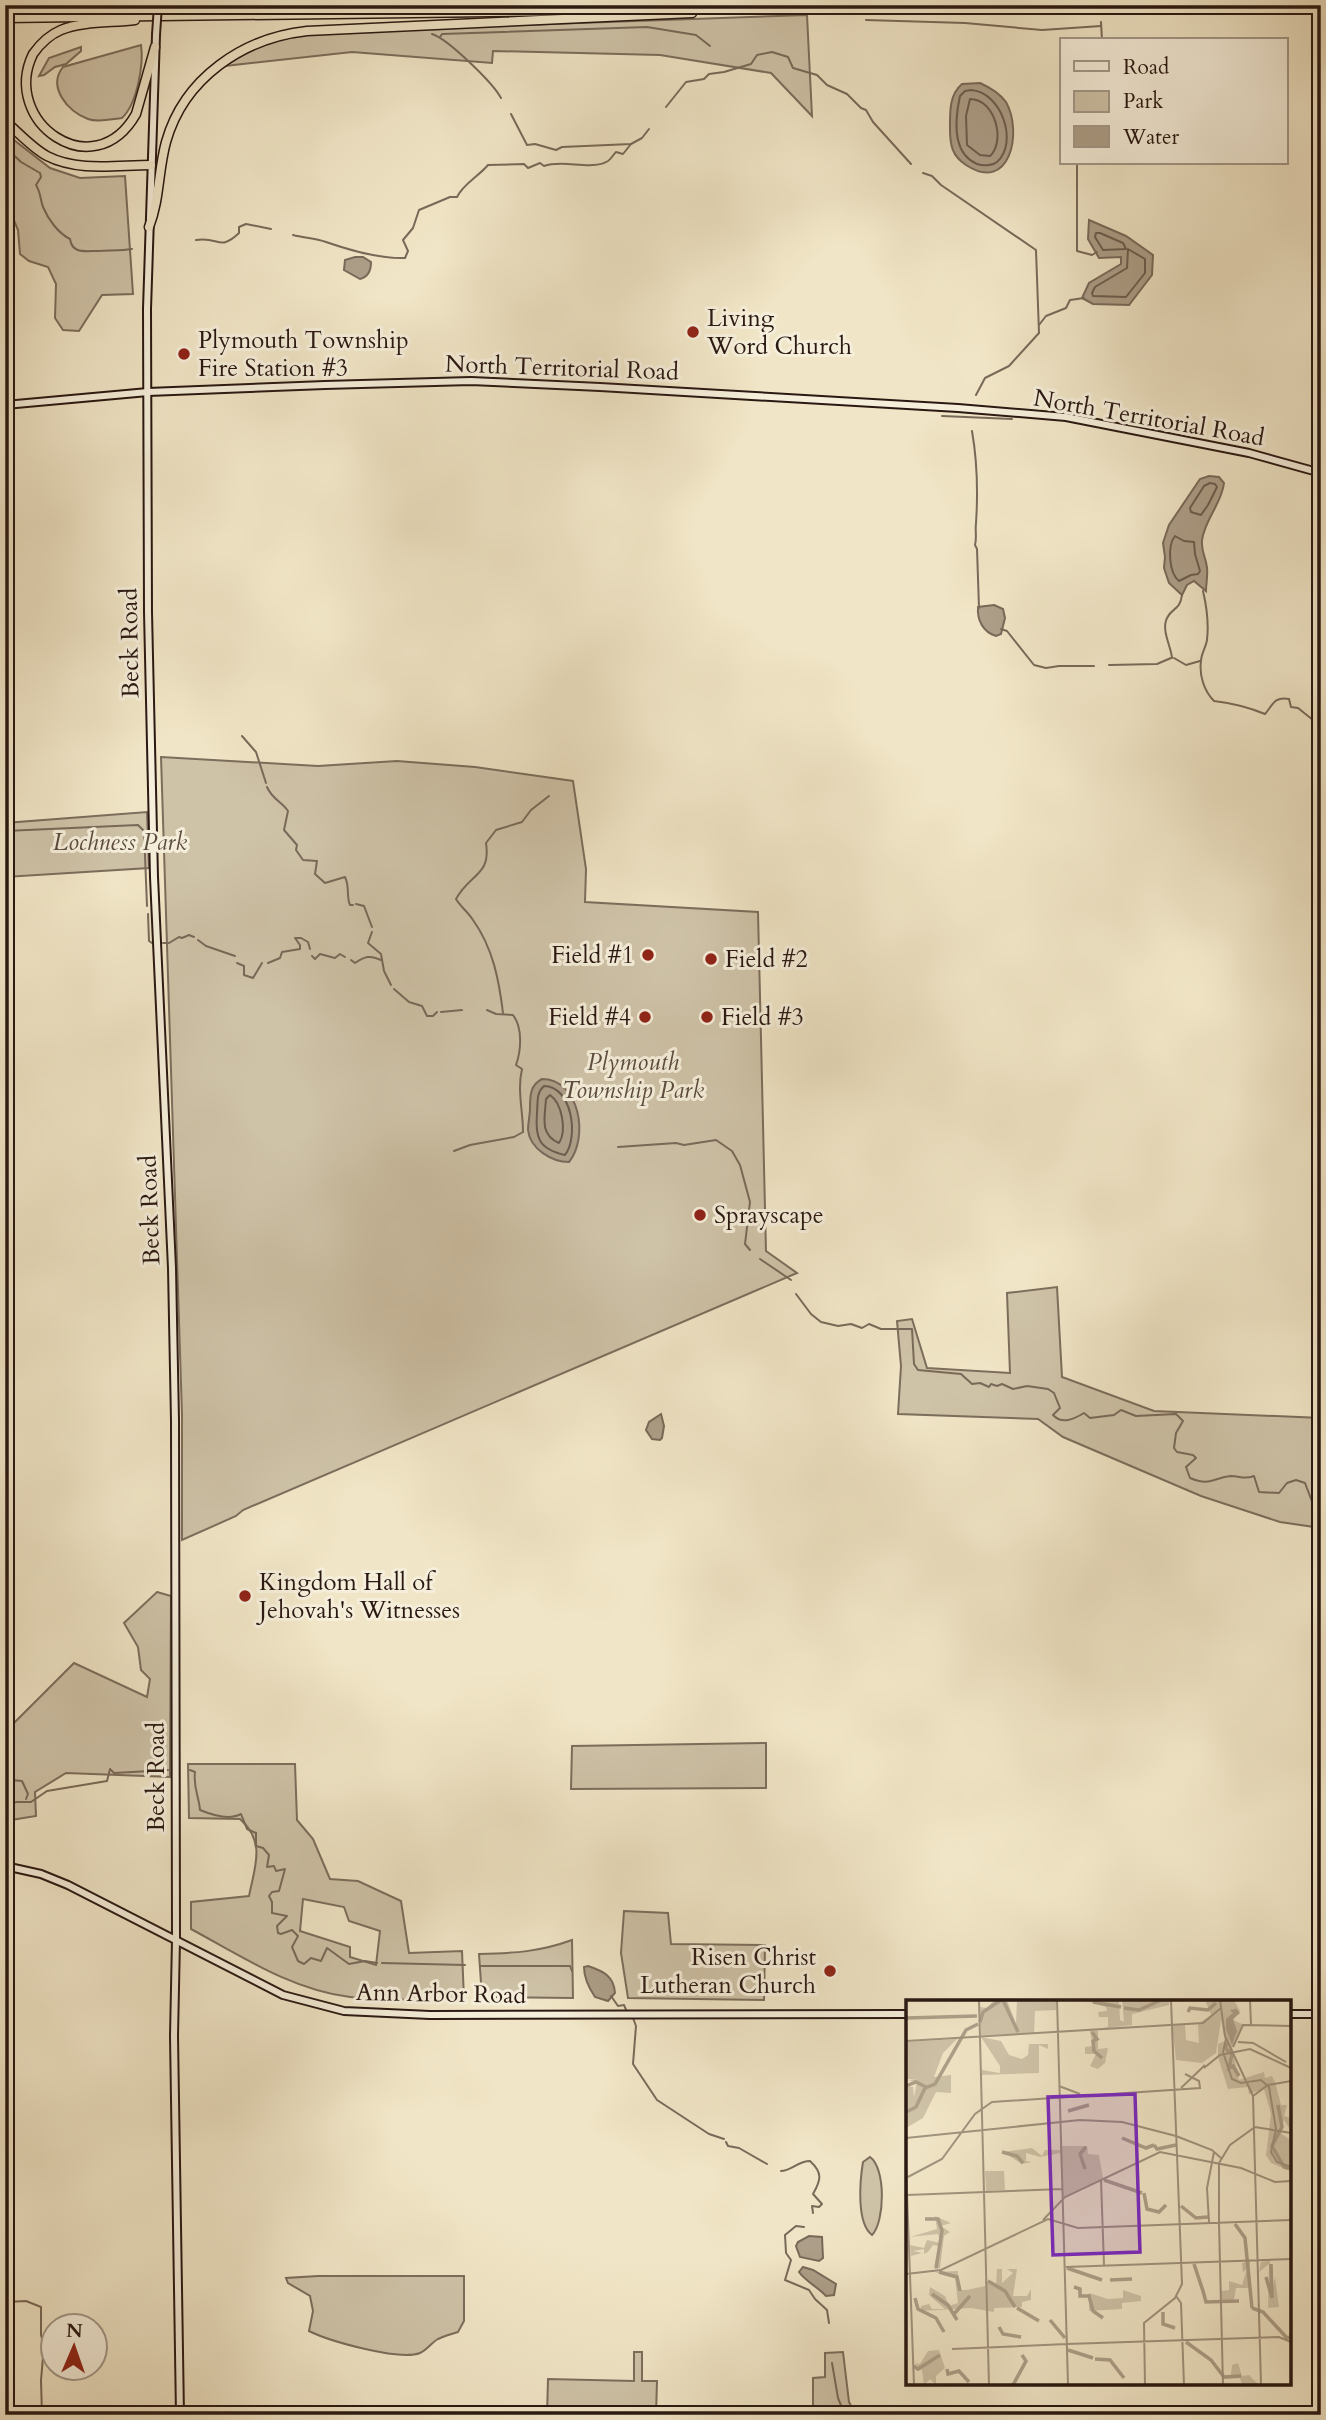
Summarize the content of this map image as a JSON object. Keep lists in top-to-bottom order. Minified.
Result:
{"streets":{"main road":["North Territorial Road","Beck Road","Ann Arbor Road"]},"crossings":[["North Territorial Road","Beck Road"],["Beck Road","Ann Arbor Road"]],"parks":["Lochness Park","Plymouth Township Park"],"places":["Living Word Church","Plymouth Township Fire Station #3","Field #1","Field #2","Field #4","Field #3","Sprayscape","Kingdom Hall of Jehovah's Witnesses","Risen Christ Lutheran Church"],"legend":["Road","Park","Water"],"north":"top"}
